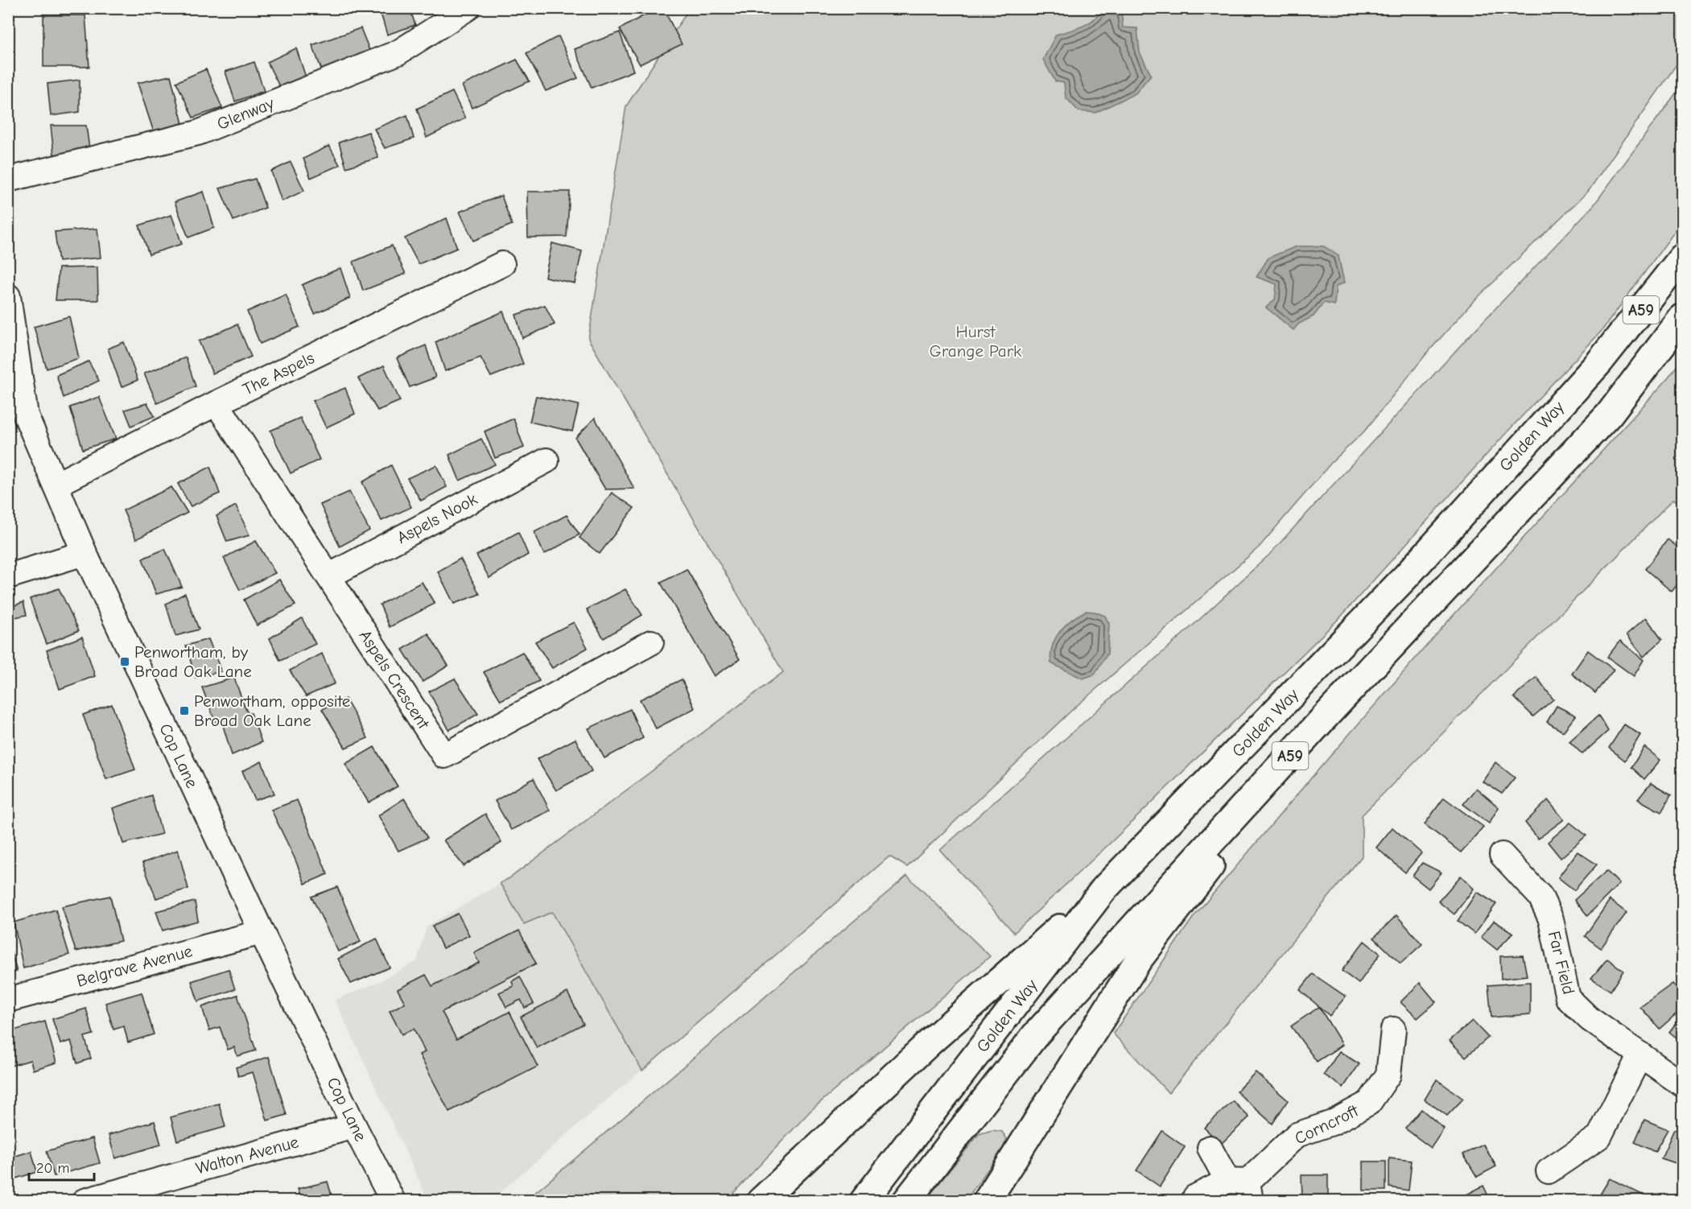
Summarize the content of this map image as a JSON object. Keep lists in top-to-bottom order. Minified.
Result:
{"streets":{"highway":["A59","Golden Way"],"street":["Glenway","The Aspels","Aspels Nook","Aspels Crescent","Cop Lane","Far Field","Belgrave Avenue","Corncroft","Walton Avenue"]},"crossings":[["The Aspels","Aspels Crescent"],["The Aspels","Cop Lane"],["Aspels Nook","Aspels Crescent"],["Cop Lane","Belgrave Avenue"],["Cop Lane","Walton Avenue"]],"parks":["Hurst Grange Park"],"places":{"transit":["Penwortham, by Broad Oak Lane","Penwortham, opposite Broad Oak Lane"]},"scale_bar":"20 m"}
